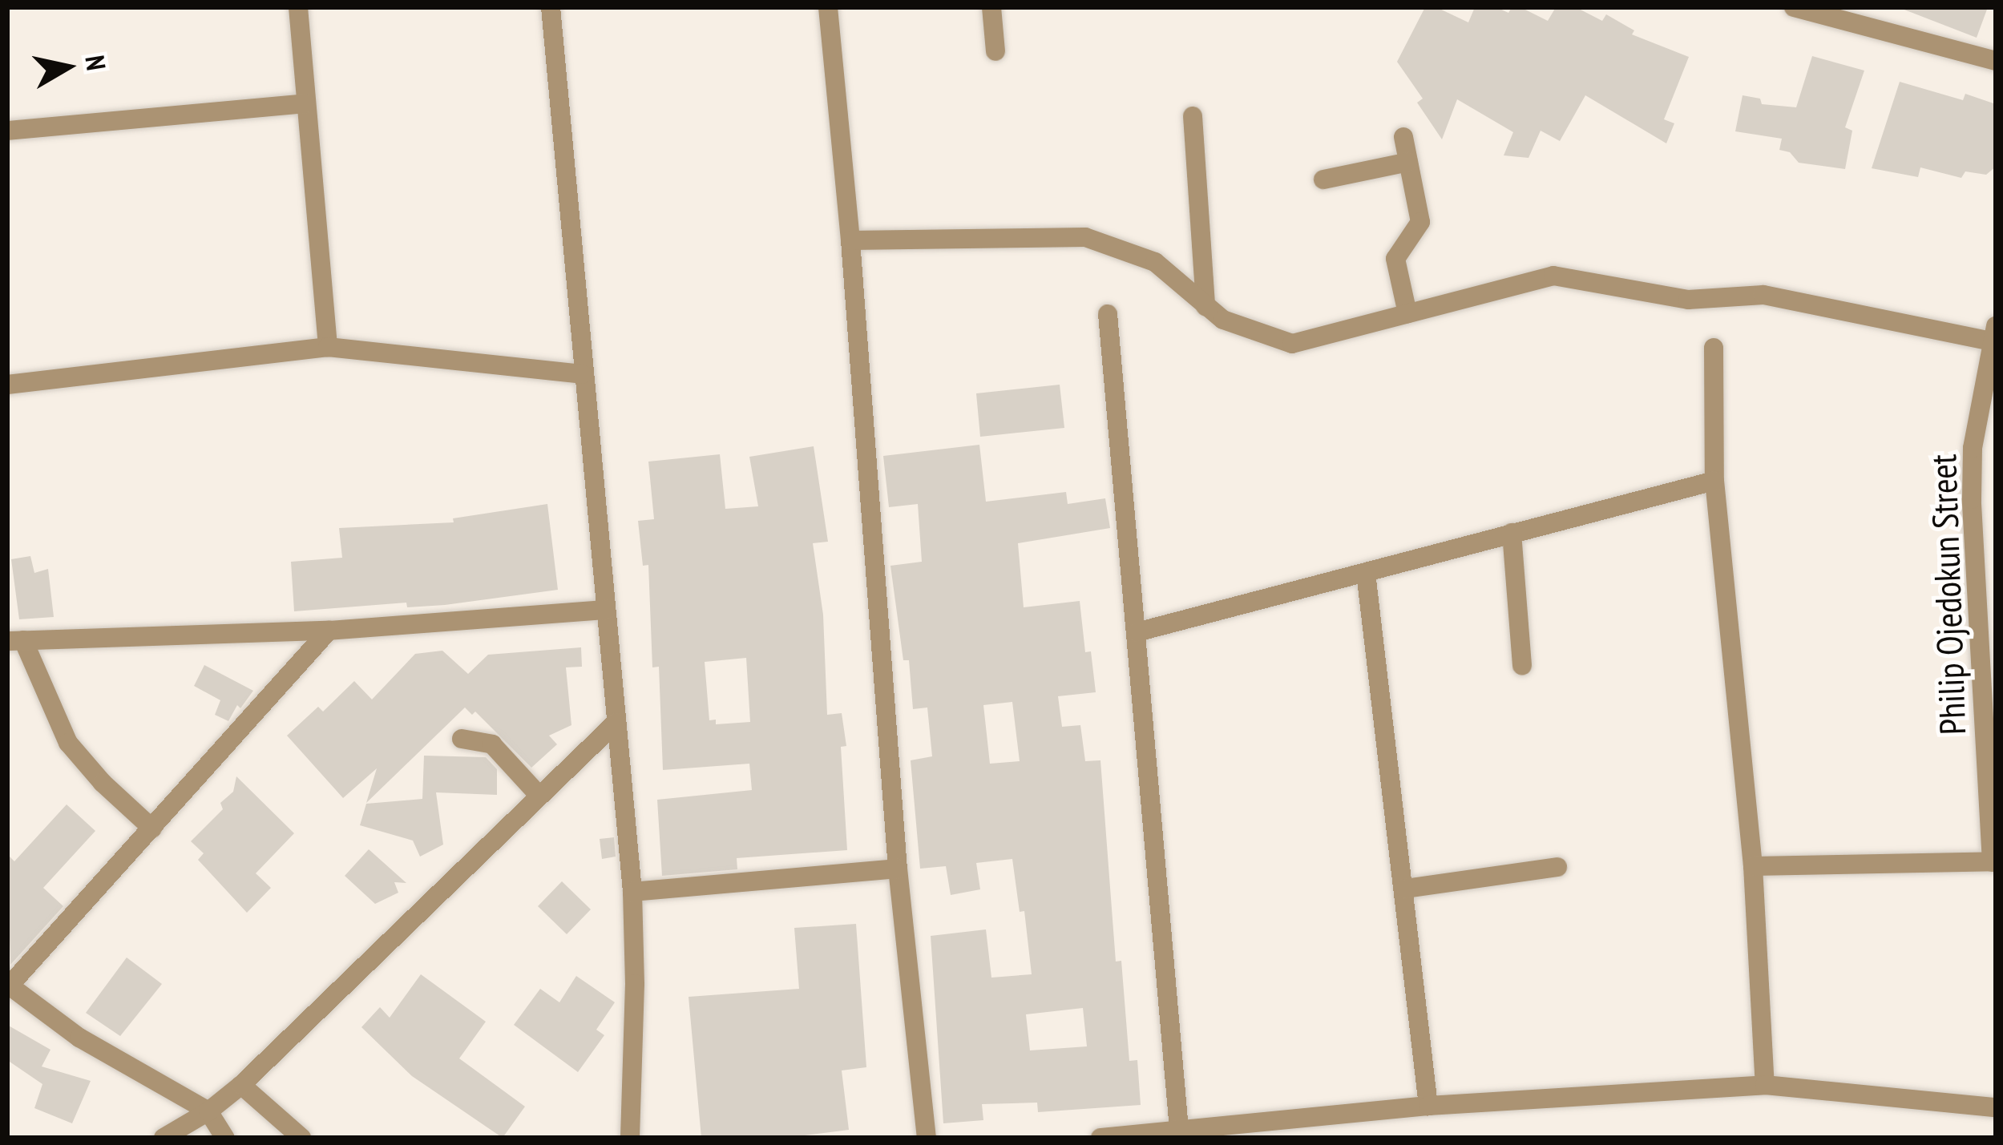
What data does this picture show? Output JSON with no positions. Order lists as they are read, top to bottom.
{
  "streets": {
    "street": ["Philip Ojedokun Street"]
  },
  "north": "right"
}
